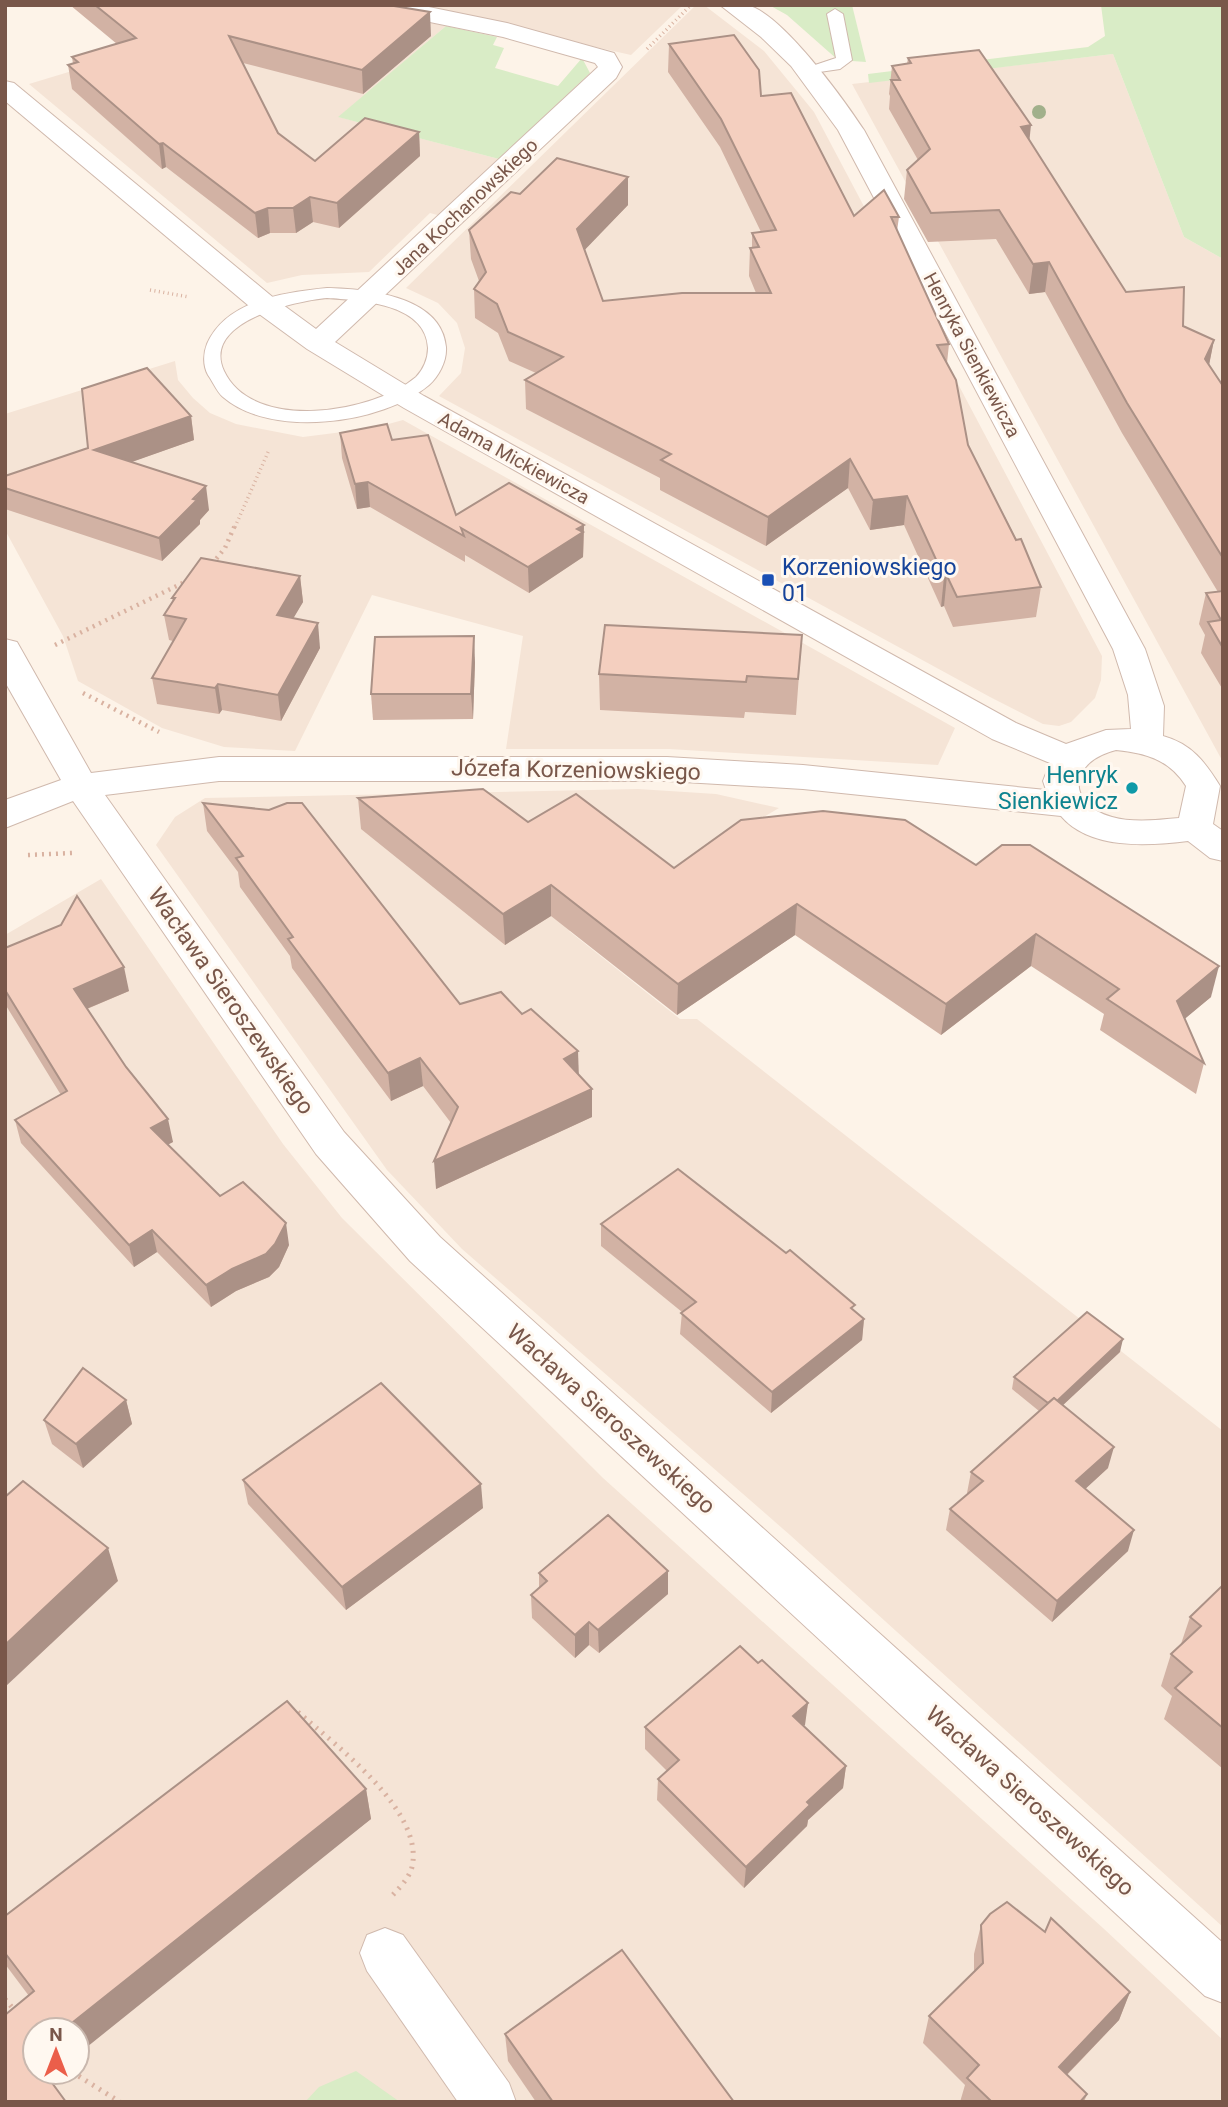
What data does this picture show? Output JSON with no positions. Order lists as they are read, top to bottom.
{
  "streets": {
    "street": [
      "Jana Kochanowskiego",
      "Henryka Sienkiewicza",
      "Adama Mickiewicza",
      "Józefa Korzeniowskiego",
      "Wacława Sieroszewskiego"
    ]
  },
  "crossings": [
    ["Jana Kochanowskiego", "Adama Mickiewicza"],
    ["Henryka Sienkiewicza", "Adama Mickiewicza"],
    ["Henryka Sienkiewicza", "Józefa Korzeniowskiego"],
    ["Adama Mickiewicza", "Józefa Korzeniowskiego"],
    ["Józefa Korzeniowskiego", "Wacława Sieroszewskiego"]
  ],
  "places": {
    "transit": ["Korzeniowskiego 01"],
    "other": ["Henryk Sienkiewicz"]
  },
  "north": "top"
}
